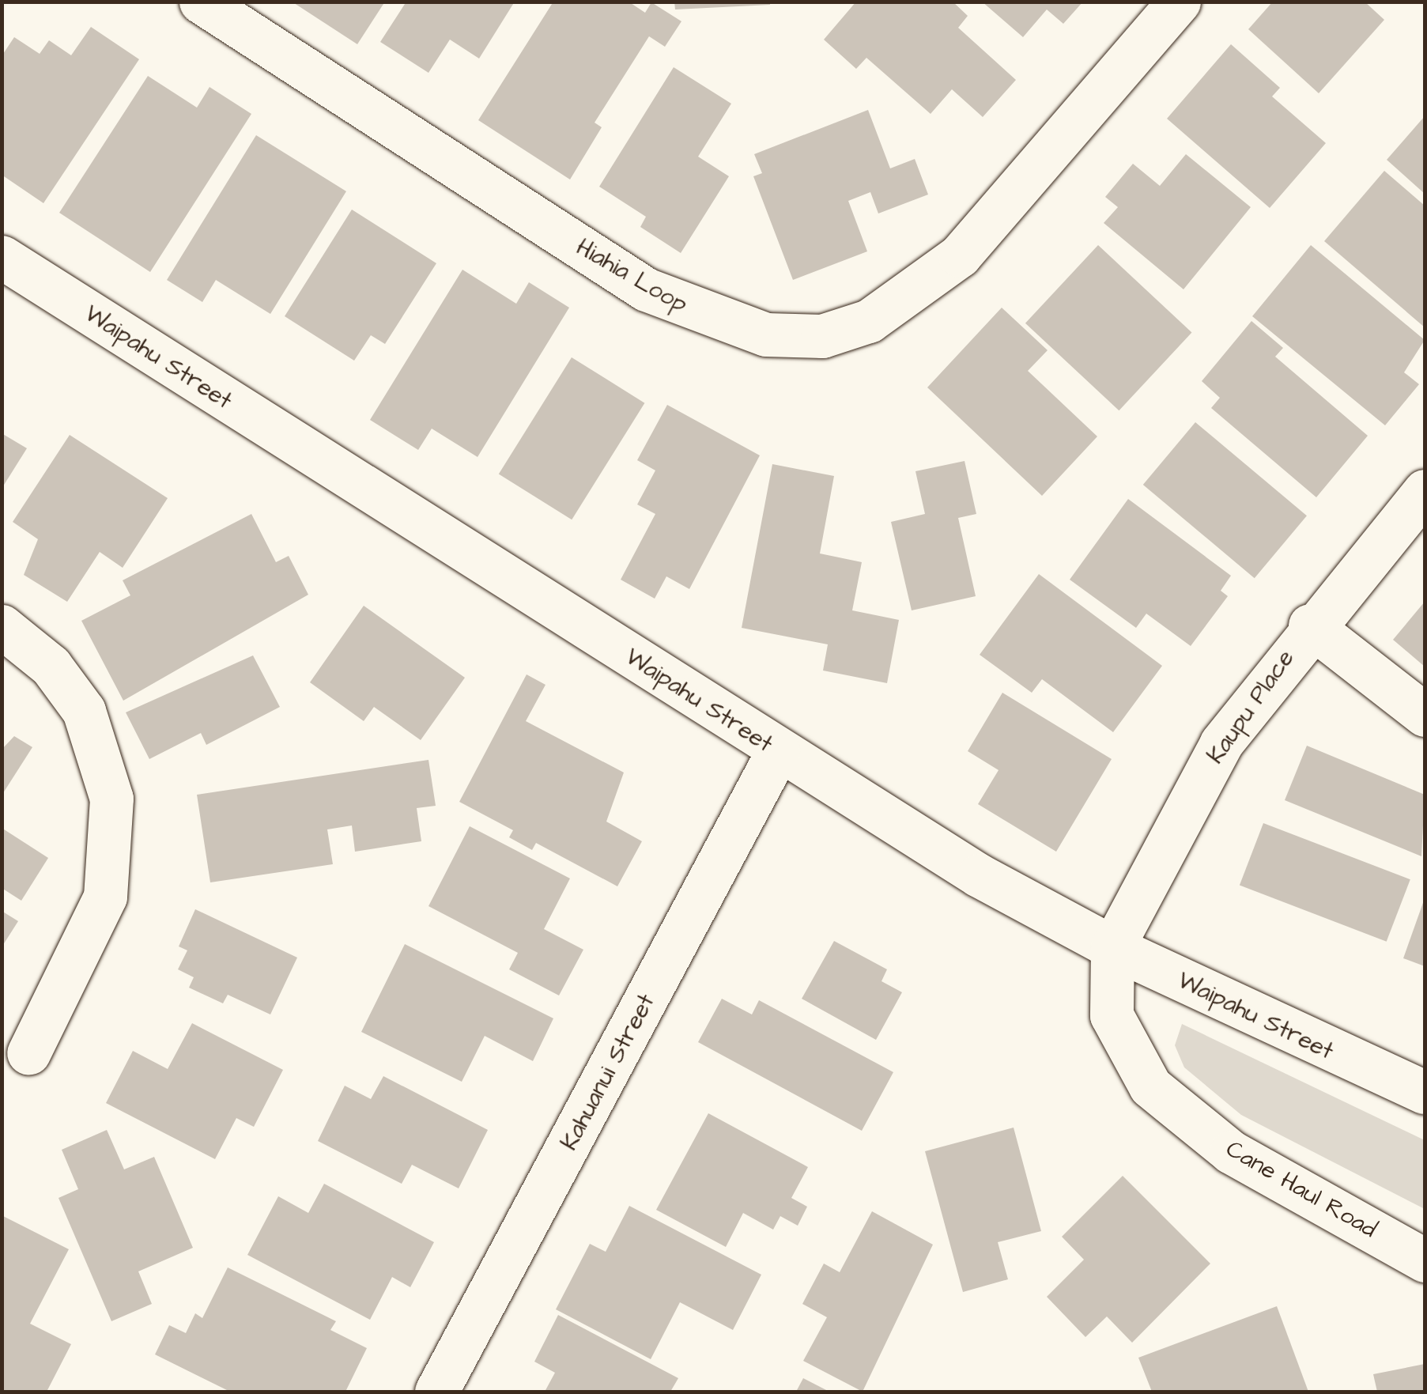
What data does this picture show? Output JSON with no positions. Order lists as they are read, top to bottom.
{
  "streets": {
    "street": [
      "Hiahia Loop",
      "Waipahu Street",
      "Kaupu Place",
      "Kahuanui Street",
      "Cane Haul Road"
    ]
  },
  "crossings": [
    ["Waipahu Street", "Kaupu Place"],
    ["Waipahu Street", "Kahuanui Street"],
    ["Waipahu Street", "Cane Haul Road"],
    ["Kaupu Place", "Cane Haul Road"]
  ]
}
